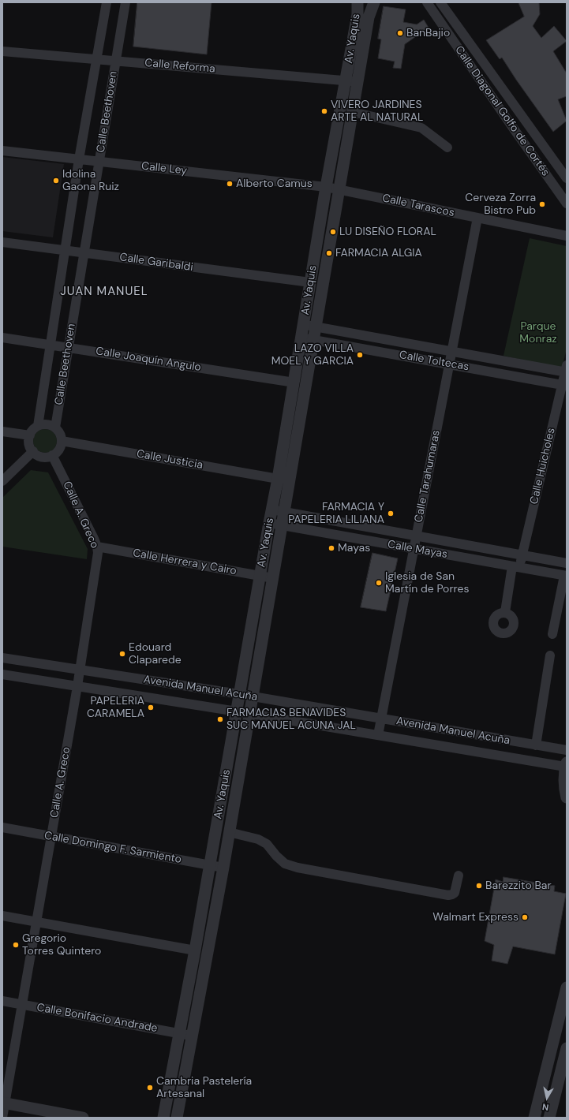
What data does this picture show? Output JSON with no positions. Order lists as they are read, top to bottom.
{
  "streets": {
    "street": [
      "Av. Yaquis",
      "Calle Reforma",
      "Calle Diagonal Golfo de Cortés",
      "Calle Beethoven",
      "Calle Ley",
      "Calle Tarascos",
      "Calle Garibaldi",
      "Calle Joaquín Angulo",
      "Calle Toltecas",
      "Calle Justicia",
      "Calle Huicholes",
      "Calle Tarahumaras",
      "Calle A. Greco",
      "Calle Mayas",
      "Calle Herrera y Cairo",
      "Avenida Manuel Acuña",
      "Calle Domingo F. Sarmiento",
      "Calle Bonifacio Andrade"
    ]
  },
  "crossings": [
    ["Av. Yaquis", "Calle Reforma"],
    ["Av. Yaquis", "Calle Ley"],
    ["Av. Yaquis", "Calle Tarascos"],
    ["Av. Yaquis", "Calle Garibaldi"],
    ["Av. Yaquis", "Calle Joaquín Angulo"],
    ["Av. Yaquis", "Calle Toltecas"],
    ["Av. Yaquis", "Calle Justicia"],
    ["Av. Yaquis", "Calle Mayas"],
    ["Av. Yaquis", "Calle Herrera y Cairo"],
    ["Av. Yaquis", "Avenida Manuel Acuña"],
    ["Av. Yaquis", "Calle Domingo F. Sarmiento"],
    ["Av. Yaquis", "Calle Bonifacio Andrade"],
    ["Calle Reforma", "Calle Beethoven"],
    ["Calle Beethoven", "Calle Ley"],
    ["Calle Beethoven", "Calle Garibaldi"],
    ["Calle Beethoven", "Calle Joaquín Angulo"],
    ["Calle Beethoven", "Calle Justicia"],
    ["Calle Beethoven", "Calle A. Greco"],
    ["Calle Ley", "Calle Tarascos"],
    ["Calle Tarascos", "Calle Tarahumaras"],
    ["Calle Toltecas", "Calle Huicholes"],
    ["Calle Toltecas", "Calle Tarahumaras"],
    ["Calle Justicia", "Calle A. Greco"],
    ["Calle Huicholes", "Calle Mayas"],
    ["Calle Tarahumaras", "Calle Mayas"],
    ["Calle Tarahumaras", "Avenida Manuel Acuña"],
    ["Calle A. Greco", "Calle Herrera y Cairo"],
    ["Calle A. Greco", "Avenida Manuel Acuña"],
    ["Calle A. Greco", "Calle Domingo F. Sarmiento"],
    ["Calle A. Greco", "Calle Bonifacio Andrade"]
  ],
  "districts": ["JUAN MANUEL"],
  "parks": ["Parque Monraz"],
  "places": [
    "BanBajio",
    "VIVERO JARDINES ARTE AL NATURAL",
    "Idolina Gaona Ruiz",
    "Alberto Camus",
    "Cerveza Zorra Bistro Pub",
    "LU DISEÑO FLORAL",
    "FARMACIA ALGIA",
    "LAZO VILLA MOEL Y GARCIA",
    "FARMACIA Y PAPELERIA LILIANA",
    "Mayas",
    "Iglesia de San Martín de Porres",
    "Edouard Claparede",
    "PAPELERIA CARAMELA",
    "FARMACIAS BENAVIDES SUC MANUEL ACUNA JAL",
    "Barezzito Bar",
    "Walmart Express",
    "Gregorio Torres Quintero",
    "Cambria Pastelería Artesanal"
  ],
  "north": "bottom"
}
